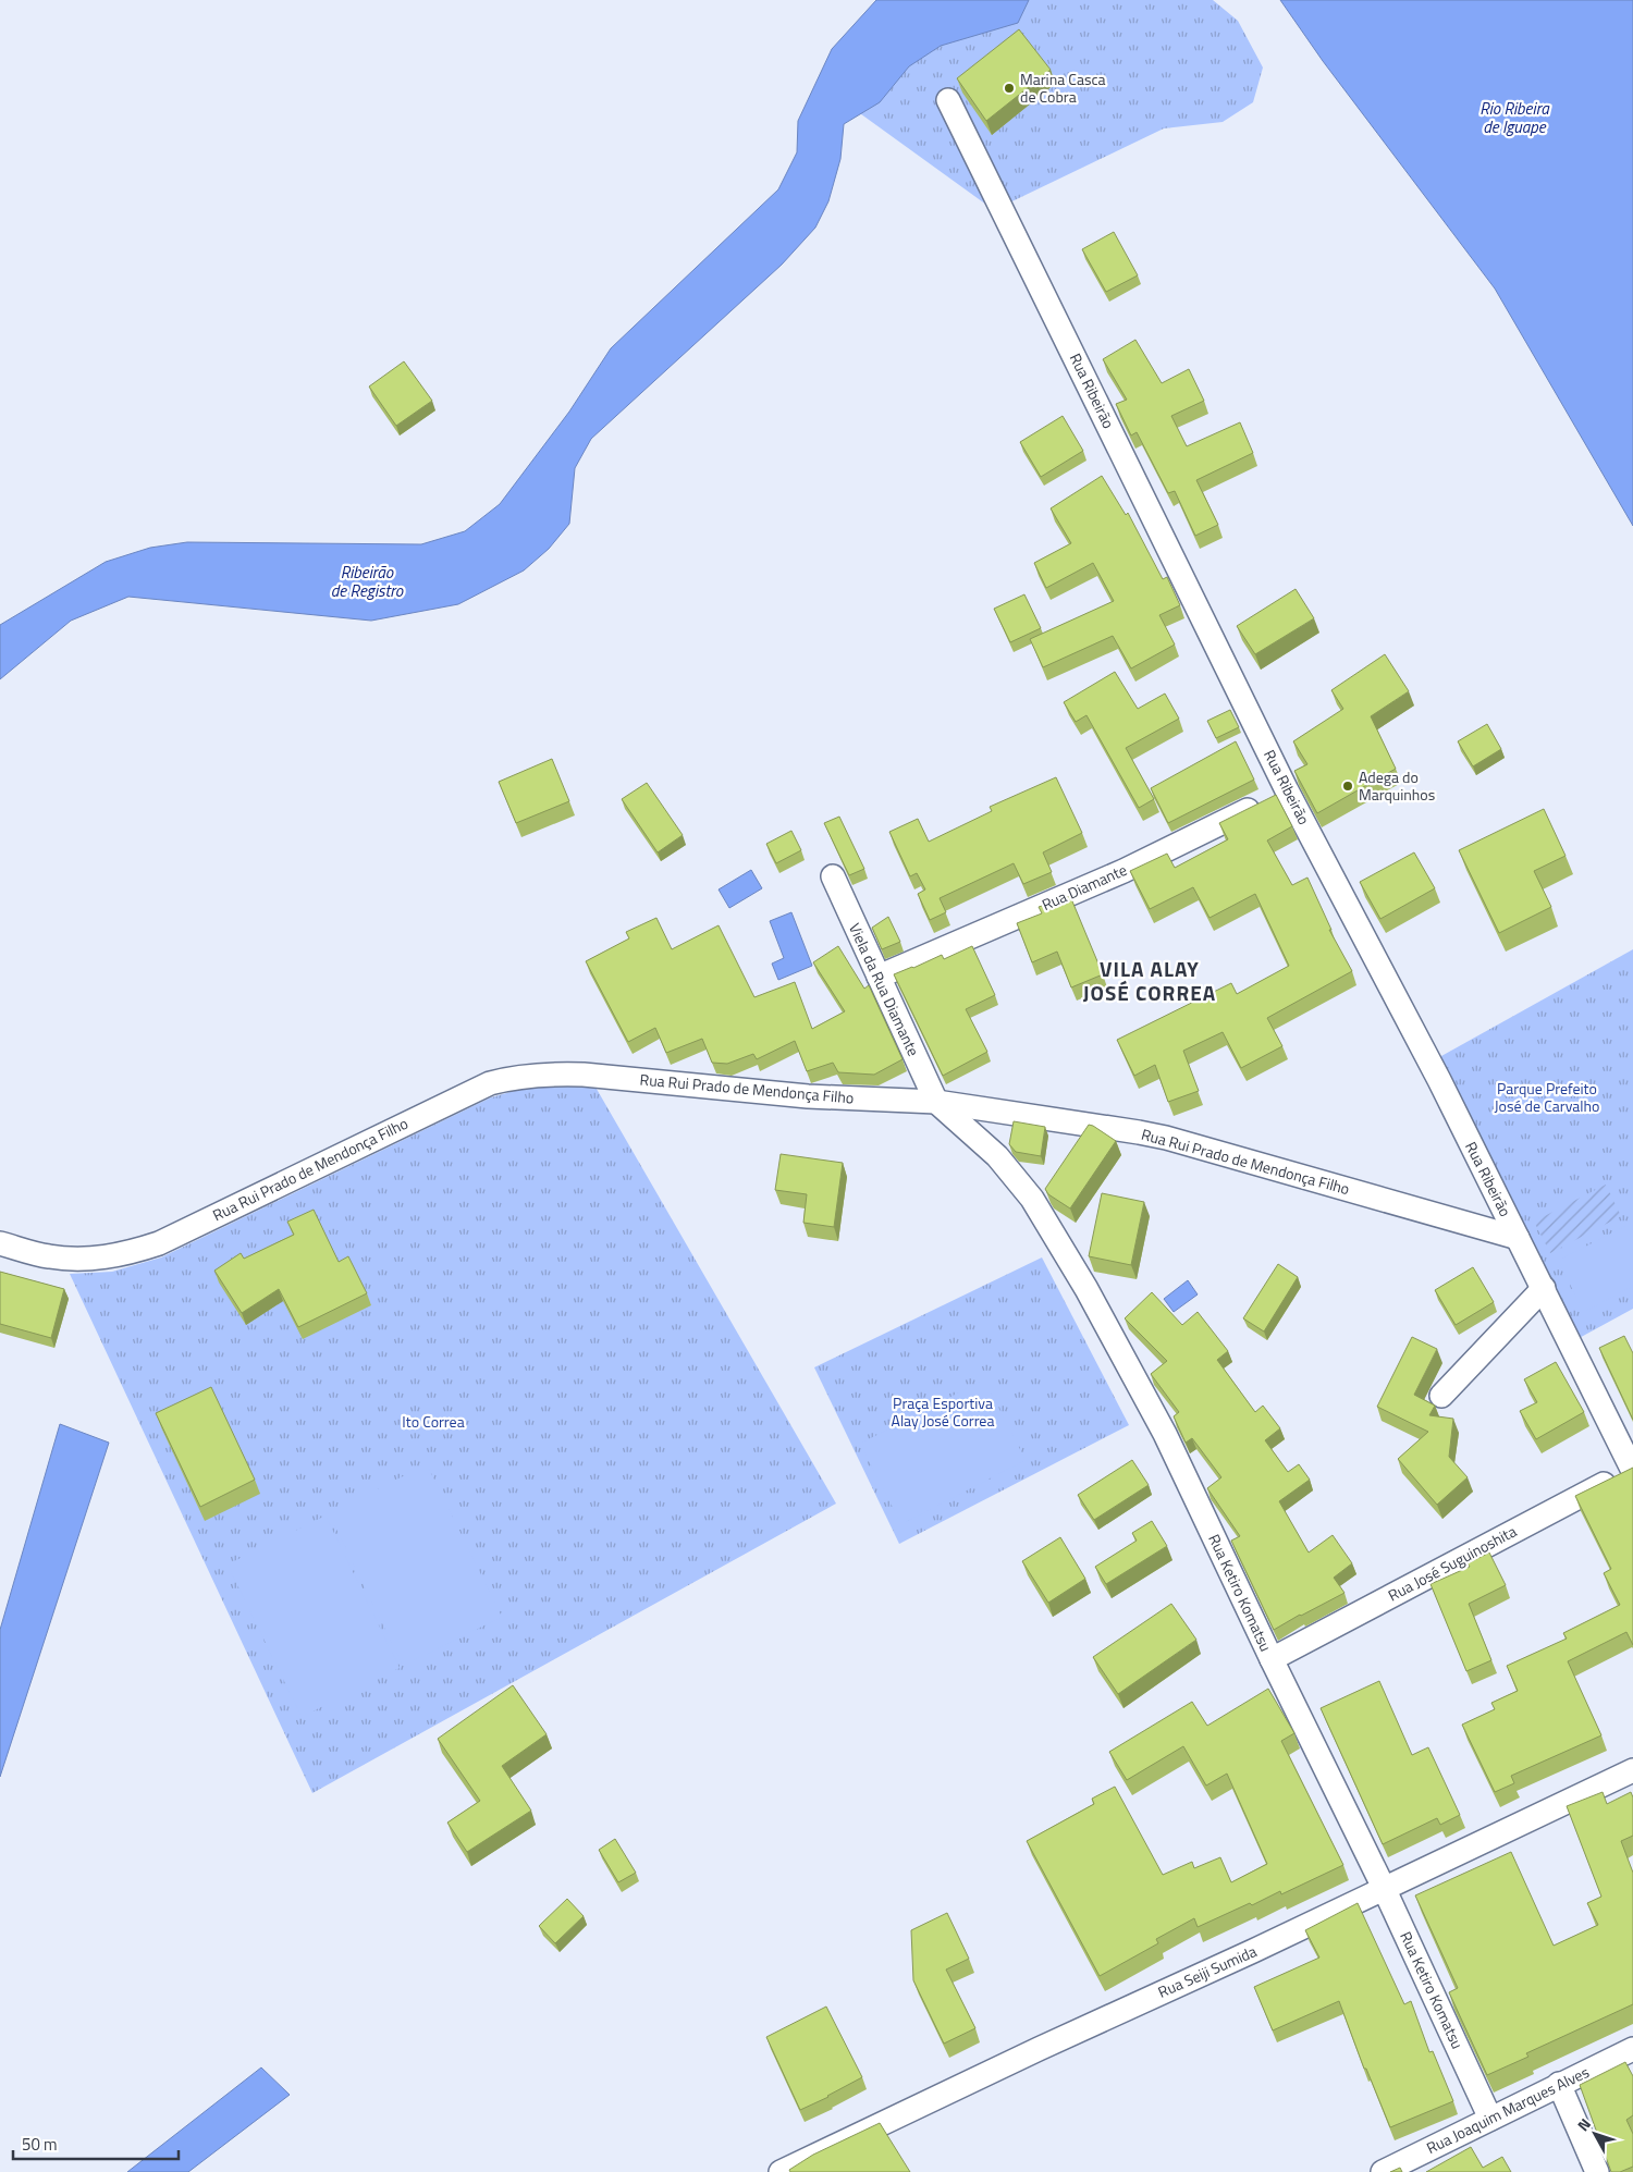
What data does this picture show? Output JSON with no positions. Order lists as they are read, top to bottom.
{
  "streets": {
    "street": [
      "Rua Ribeirão",
      "Rua Diamante",
      "Viela da Rua Diamante",
      "Rua Rui Prado de Mendonça Filho",
      "Rua José Suguinoshita",
      "Rua Ketiro Komatsu",
      "Rua Seiji Sumida",
      "Rua Joaquim Marques Alves"
    ]
  },
  "crossings": [
    ["Rua Ribeirão", "Rua Diamante"],
    ["Rua Ribeirão", "Rua Rui Prado de Mendonça Filho"],
    ["Rua Ribeirão", "Rua José Suguinoshita"],
    ["Rua Diamante", "Viela da Rua Diamante"],
    ["Viela da Rua Diamante", "Rua Rui Prado de Mendonça Filho"],
    ["Viela da Rua Diamante", "Rua Ketiro Komatsu"],
    ["Rua Rui Prado de Mendonça Filho", "Rua Ketiro Komatsu"],
    ["Rua José Suguinoshita", "Rua Ketiro Komatsu"],
    ["Rua Ketiro Komatsu", "Rua Seiji Sumida"],
    ["Rua Ketiro Komatsu", "Rua Joaquim Marques Alves"]
  ],
  "districts": ["VILA ALAY JOSÉ CORREA"],
  "water": ["Rio Ribeira de Iguape", "Ribeirão de Registro"],
  "parks": ["Parque Prefeito José de Carvalho", "Praça Esportiva Alay José Correa", "Ito Correa"],
  "places": ["Marina Casca de Cobra", "Adega do Marquinhos"],
  "scale_bar": "50 m",
  "north": "top left"
}
